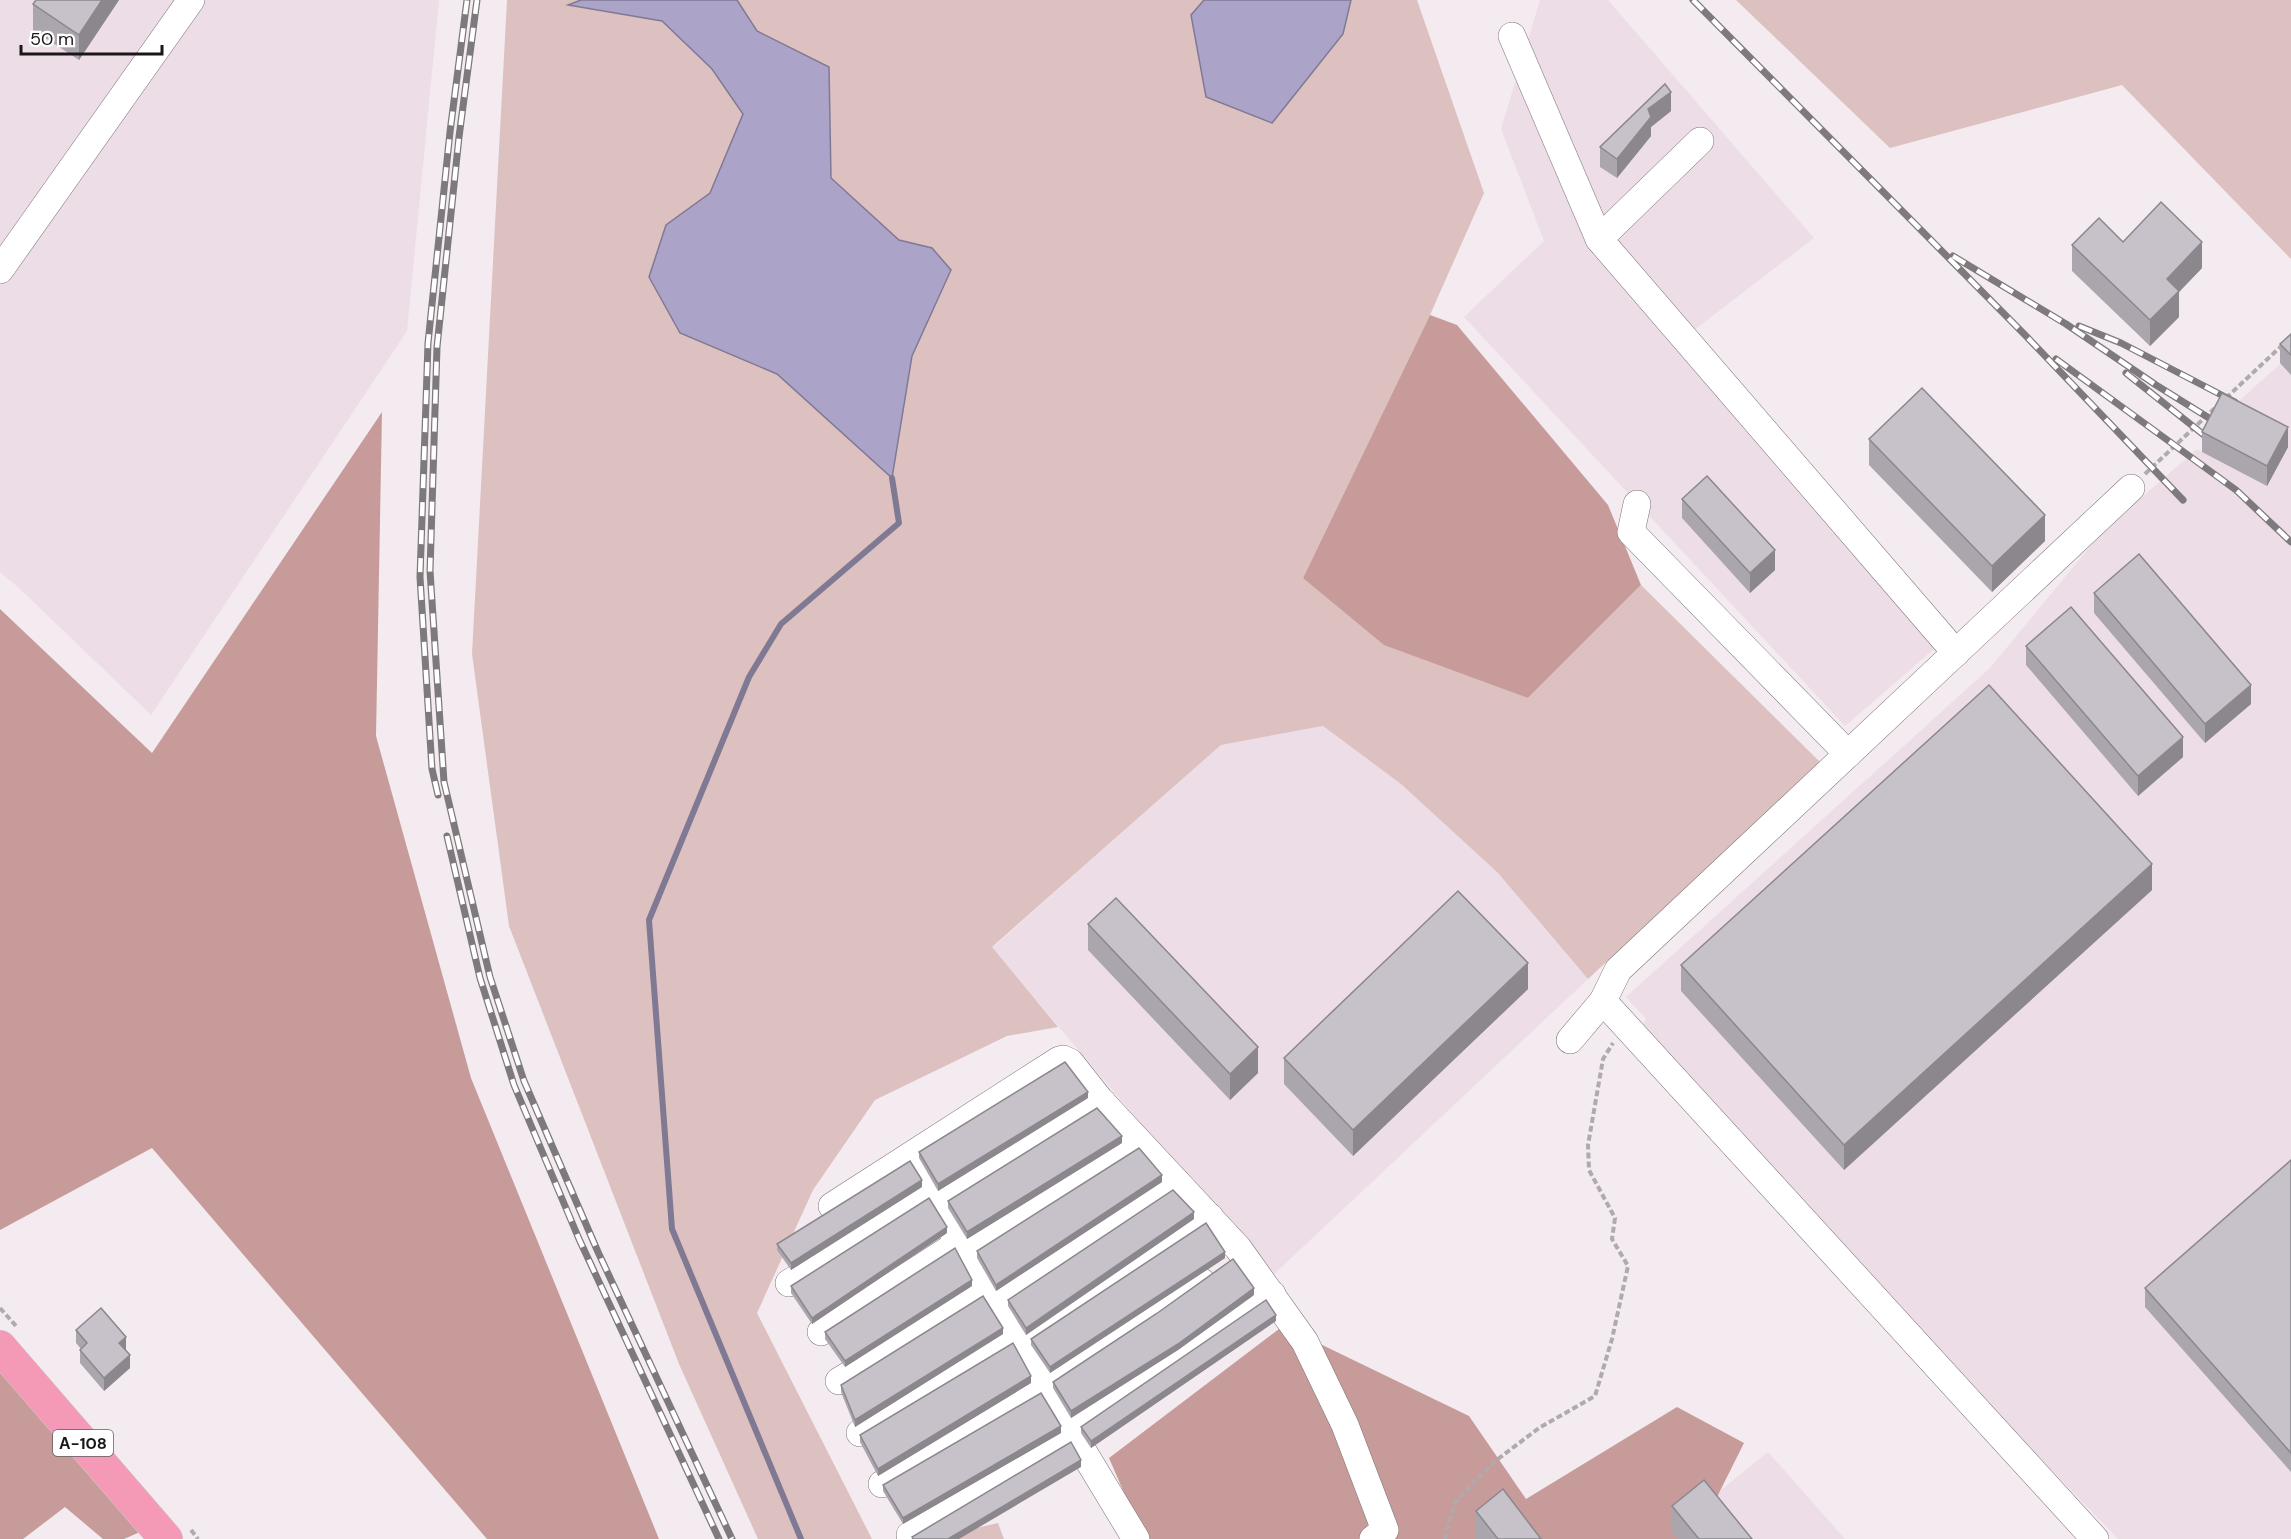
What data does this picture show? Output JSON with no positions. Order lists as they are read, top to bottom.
{
  "streets": {
    "highway": ["А-108"]
  },
  "scale_bar": "50 m"
}
